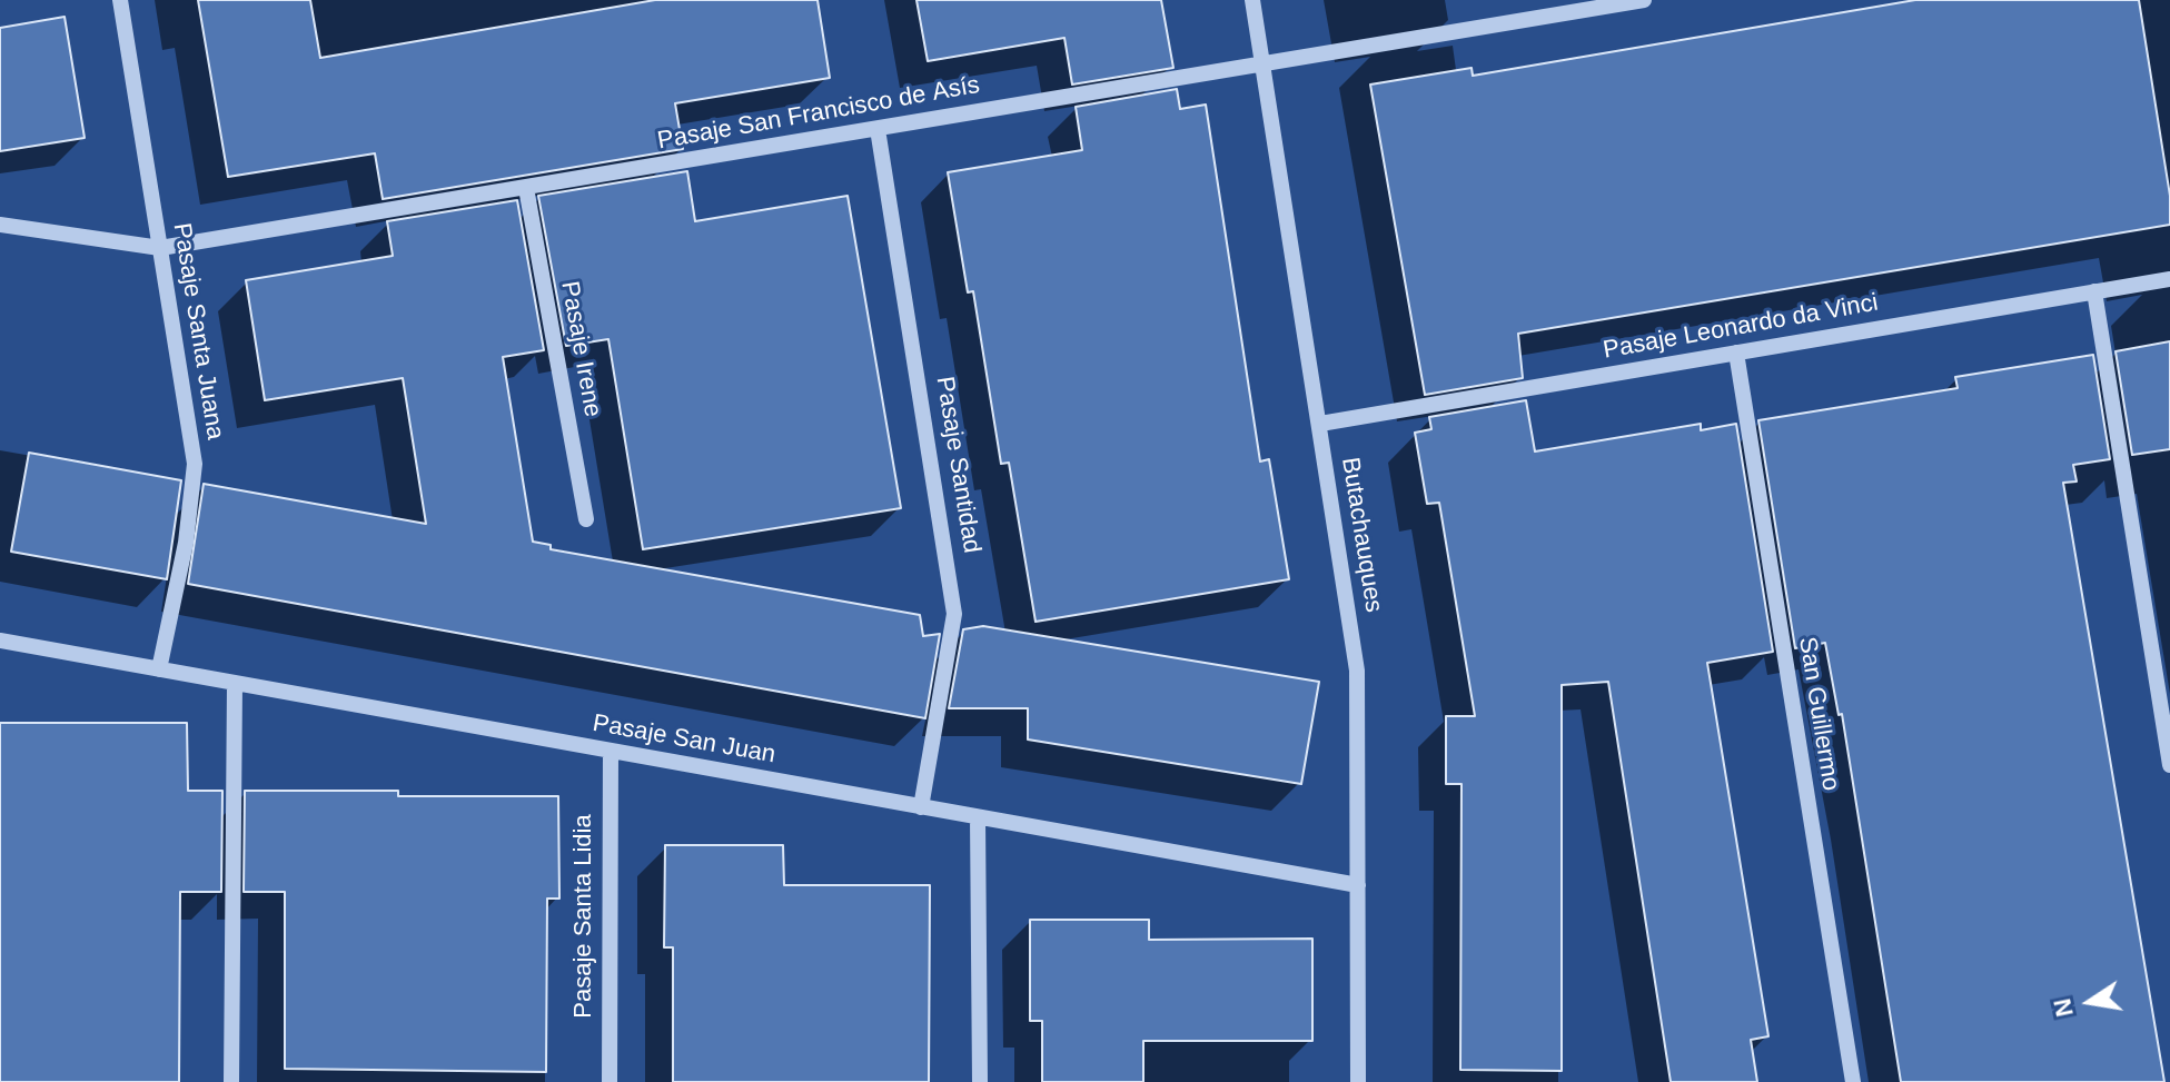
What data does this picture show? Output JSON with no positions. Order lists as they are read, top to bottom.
{
  "streets": {
    "street": [
      "Pasaje San Francisco de Asís",
      "Pasaje Leonardo da Vinci",
      "Pasaje Santa Juana",
      "Pasaje Irene",
      "Pasaje Santidad",
      "Butachauques",
      "San Guillermo",
      "Pasaje San Juan",
      "Pasaje Santa Lidia"
    ]
  },
  "crossings": [
    ["Pasaje San Francisco de Asís", "Pasaje Santa Juana"],
    ["Pasaje San Francisco de Asís", "Pasaje Irene"],
    ["Pasaje San Francisco de Asís", "Pasaje Santidad"],
    ["Pasaje San Francisco de Asís", "Butachauques"],
    ["Pasaje Leonardo da Vinci", "Butachauques"],
    ["Pasaje Leonardo da Vinci", "San Guillermo"],
    ["Pasaje Santa Juana", "Pasaje San Juan"],
    ["Pasaje Santidad", "Pasaje San Juan"],
    ["Butachauques", "Pasaje San Juan"],
    ["Pasaje San Juan", "Pasaje Santa Lidia"]
  ],
  "north": "left"
}
